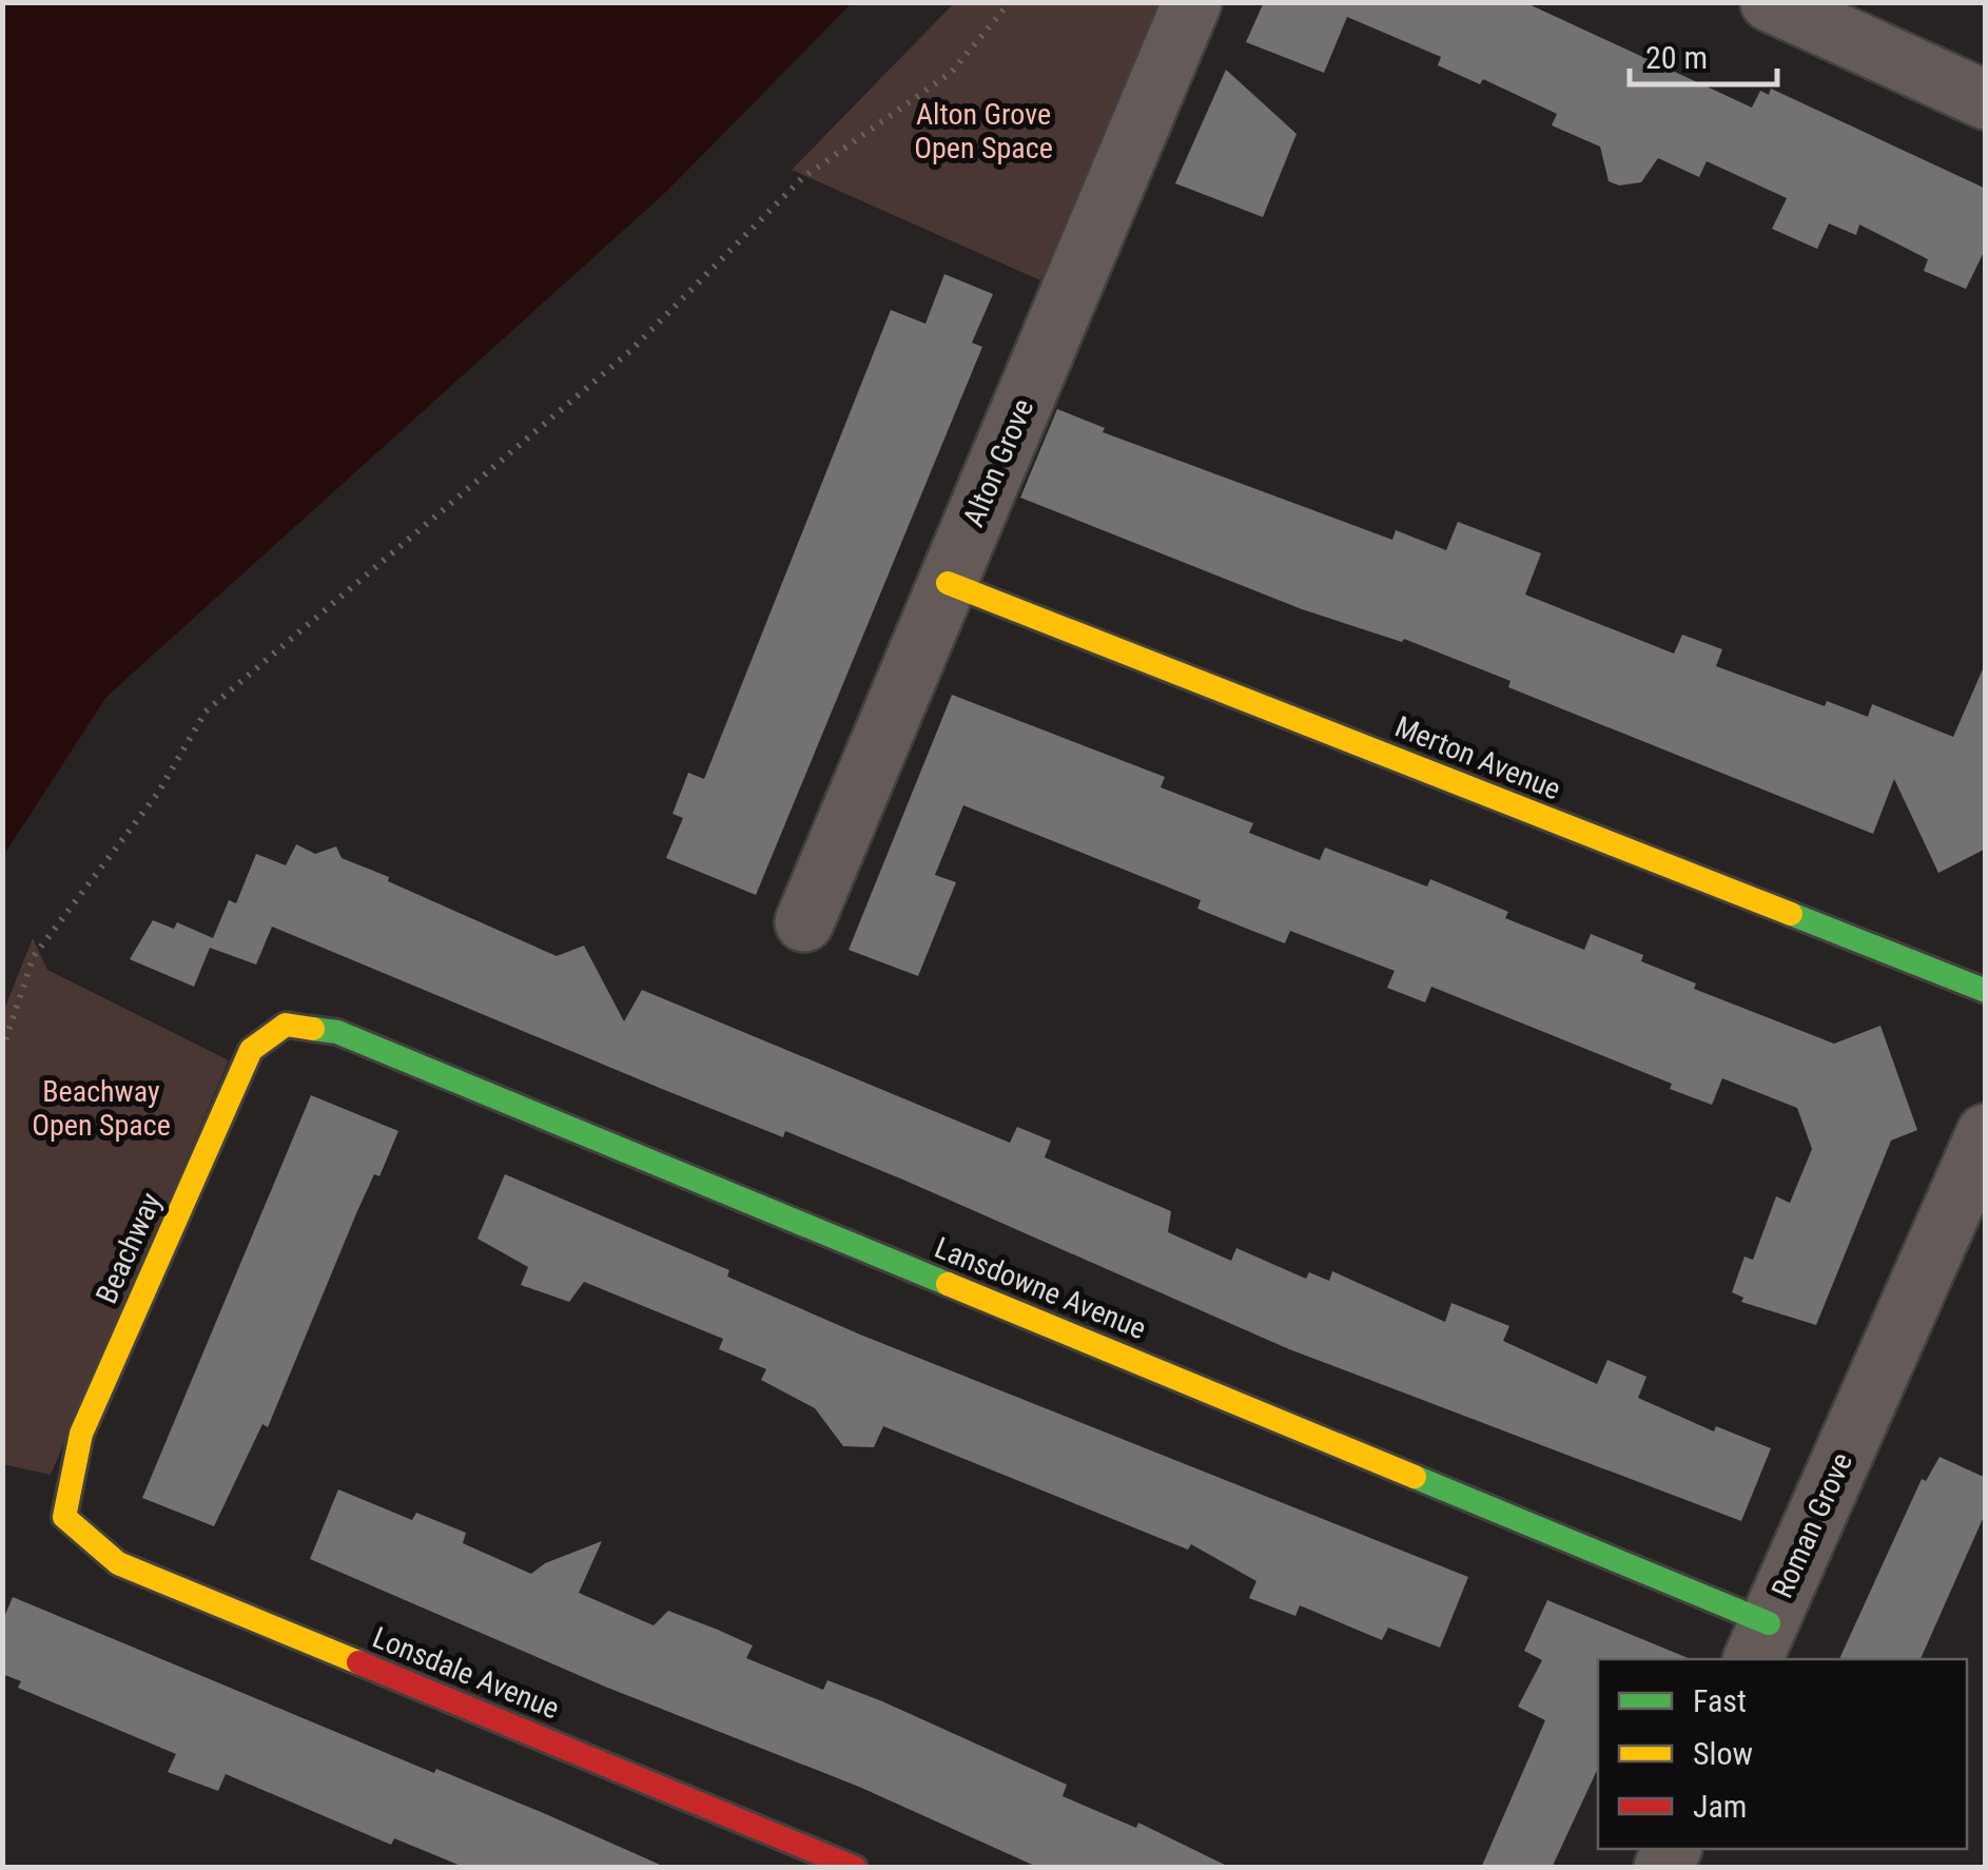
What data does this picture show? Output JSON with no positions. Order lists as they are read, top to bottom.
{
  "streets": {
    "street": [
      "Alton Grove",
      "Merton Avenue",
      "Beachway",
      "Lansdowne Avenue",
      "Roman Grove",
      "Lonsdale Avenue"
    ]
  },
  "crossings": [
    ["Alton Grove", "Merton Avenue"],
    ["Beachway", "Lansdowne Avenue"],
    ["Beachway", "Lonsdale Avenue"],
    ["Lansdowne Avenue", "Roman Grove"]
  ],
  "parks": ["Alton Grove Open Space", "Beachway Open Space"],
  "legend": ["Fast", "Slow", "Jam"],
  "scale_bar": "20 m"
}
